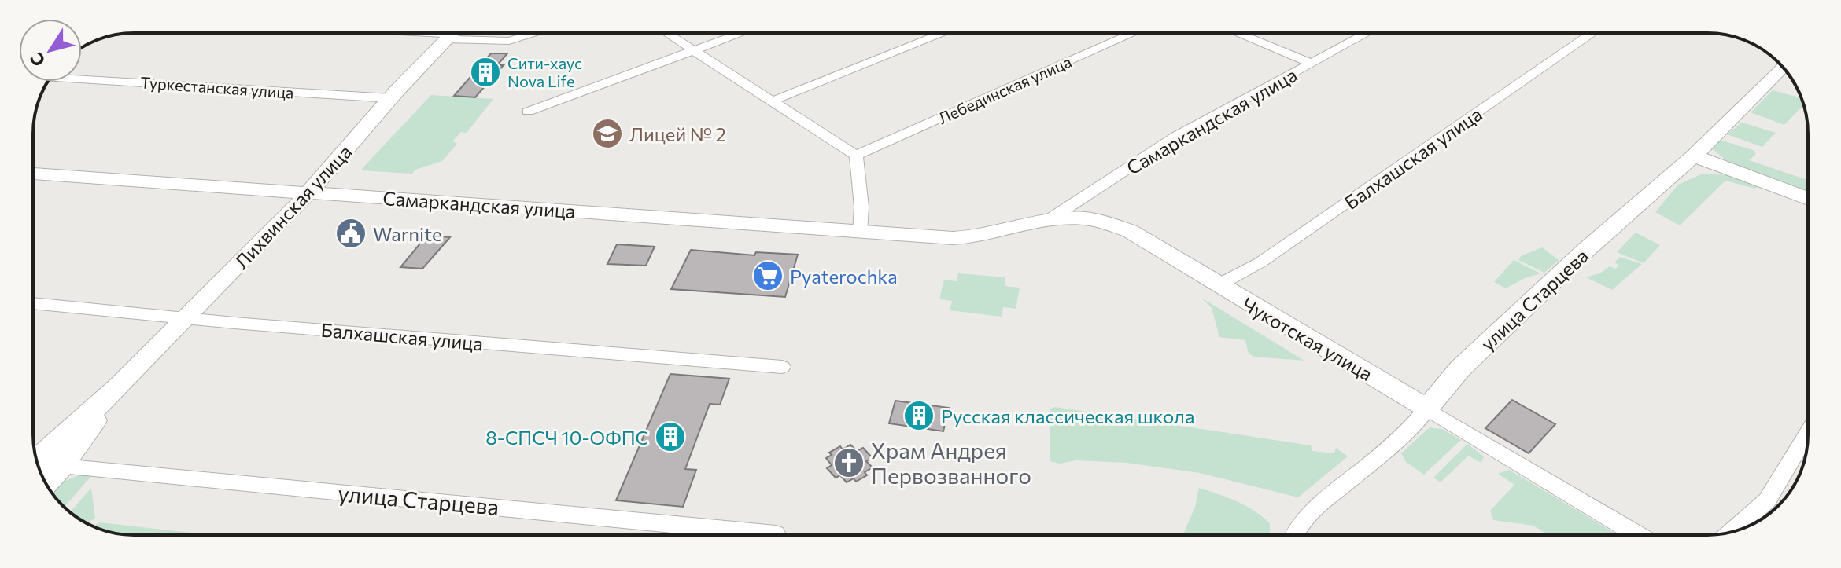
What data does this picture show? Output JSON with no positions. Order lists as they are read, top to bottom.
{
  "streets": {
    "main road": [
      "Самаркандская улица",
      "Лихвинская улица",
      "улица Старцева",
      "Чукотская улица"
    ],
    "street": ["Туркестанская улица", "Лебединская улица", "Балхашская улица"]
  },
  "crossings": [
    ["Туркестанская улица", "Лихвинская улица"],
    ["Самаркандская улица", "Лихвинская улица"],
    ["Самаркандская улица", "Чукотская улица"],
    ["Балхашская улица", "Лихвинская улица"],
    ["Балхашская улица", "Чукотская улица"],
    ["улица Старцева", "Чукотская улица"]
  ],
  "places": {
    "building": ["Сити-хаус Nova Life", "Русская классическая школа", "8-СПСЧ 10-ОФПС"],
    "school or university": ["Лицей № 2"],
    "public building": ["Warnite"],
    "supermarket": ["Pyaterochka"],
    "church": ["Храм Андрея Первозванного"]
  },
  "north": "bottom left"
}
